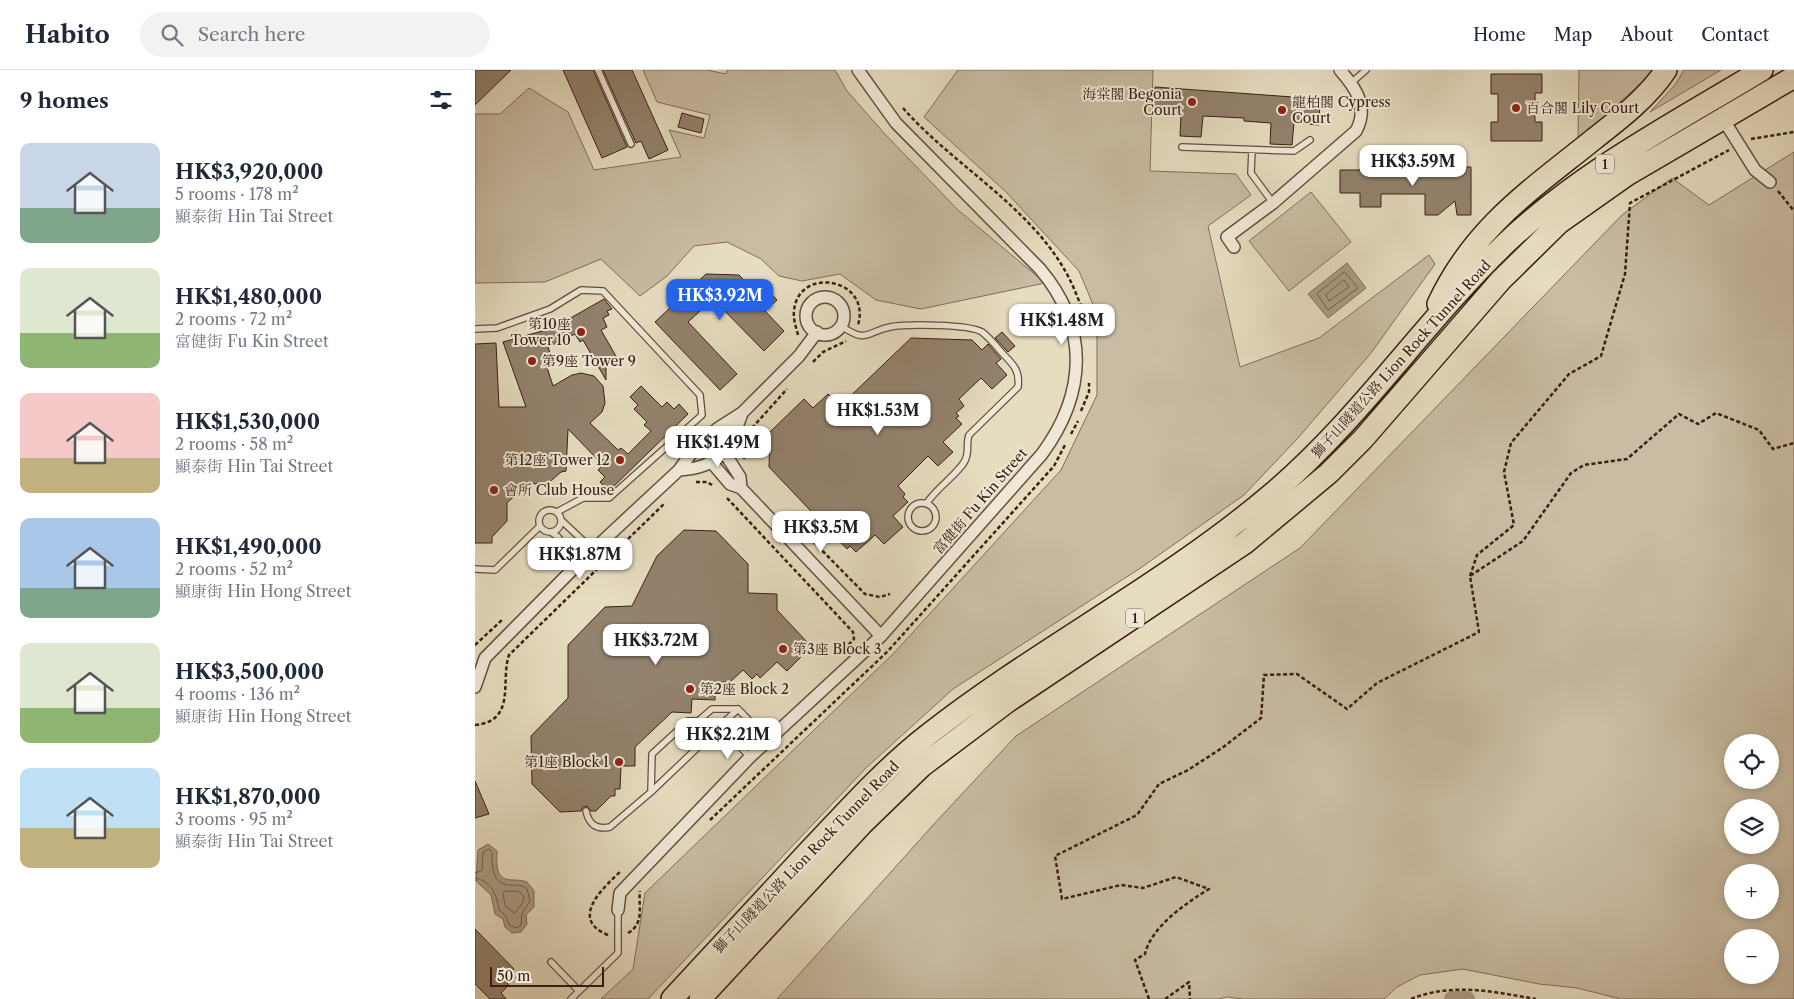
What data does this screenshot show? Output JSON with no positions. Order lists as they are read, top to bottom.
{
  "streets": {
    "highway": ["1", "獅子山隧道公路 Lion Rock Tunnel Road"],
    "street": ["富健街 Fu Kin Street"]
  },
  "places": [
    "海棠閣 Begonia Court",
    "百合閣 Lily Court",
    "龍柏閣 Cypress Court",
    "第10座 Tower 10",
    "第9座 Tower 9",
    "第12座 Tower 12",
    "會所 Club House",
    "第3座 Block 3",
    "第2座 Block 2",
    "第1座 Block 1"
  ],
  "scale_bar": "50 m",
  "page": {
    "header": "Habito",
    "search": "Search here",
    "nav": [
      "Home",
      "Map",
      "About",
      "Contact"
    ],
    "heading": "9 homes",
    "list": [
      {
        "name": "HK$3,920,000",
        "note": "5 rooms · 178 m² · 顯泰街 Hin Tai Street"
      },
      {
        "name": "HK$1,480,000",
        "note": "2 rooms · 72 m² · 富健街 Fu Kin Street"
      },
      {
        "name": "HK$1,530,000",
        "note": "2 rooms · 58 m² · 顯泰街 Hin Tai Street"
      },
      {
        "name": "HK$1,490,000",
        "note": "2 rooms · 52 m² · 顯康街 Hin Hong Street"
      },
      {
        "name": "HK$3,500,000",
        "note": "4 rooms · 136 m² · 顯康街 Hin Hong Street"
      },
      {
        "name": "HK$1,870,000",
        "note": "3 rooms · 95 m² · 顯泰街 Hin Tai Street"
      }
    ],
    "price": [
      "HK$3.59M",
      "HK$3.92M",
      "HK$1.48M",
      "HK$1.53M",
      "HK$1.49M",
      "HK$3.5M",
      "HK$1.87M",
      "HK$3.72M",
      "HK$2.21M"
    ],
    "map_buttons": ["+", "−"],
    "scale": "50 m"
  }
}
